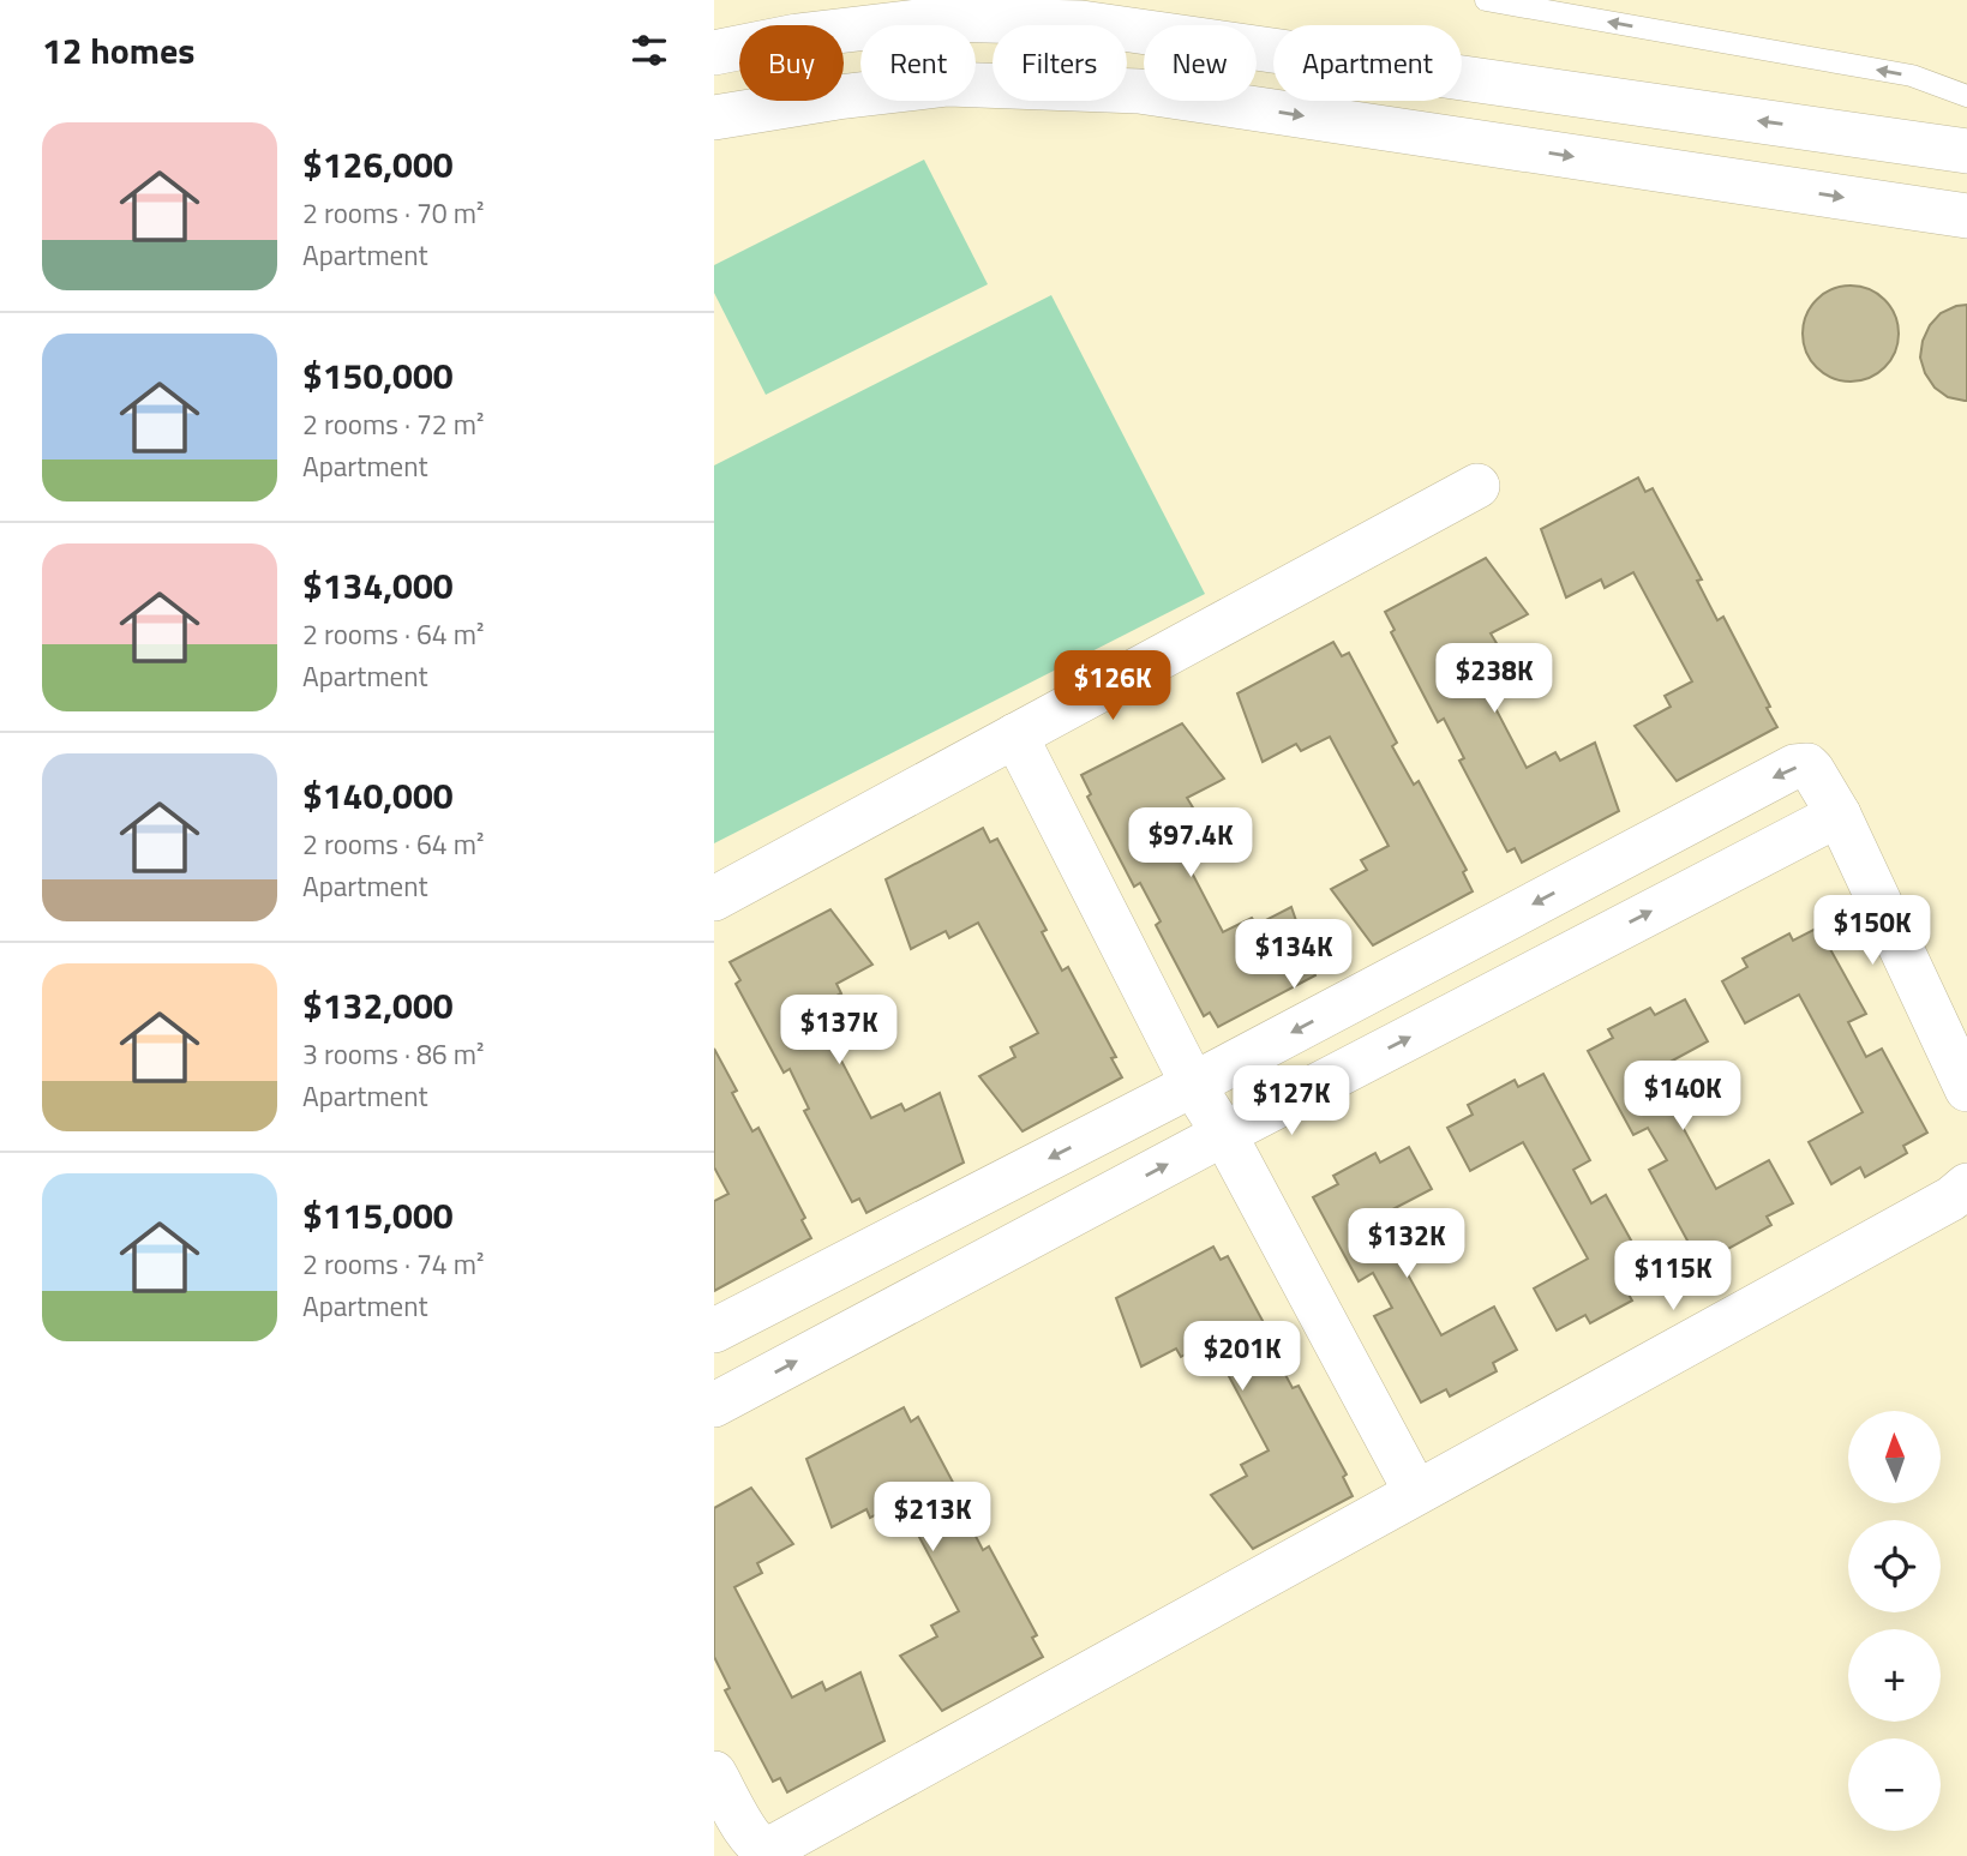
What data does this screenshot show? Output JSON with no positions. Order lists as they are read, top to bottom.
{
  "north": "top",
  "page": {
    "heading": "12 homes",
    "chip": [
      "Buy",
      "Rent",
      "Filters",
      "New",
      "Apartment"
    ],
    "list": [
      {
        "name": "$126,000",
        "note": "2 rooms · 70 m² · Apartment"
      },
      {
        "name": "$150,000",
        "note": "2 rooms · 72 m² · Apartment"
      },
      {
        "name": "$134,000",
        "note": "2 rooms · 64 m² · Apartment"
      },
      {
        "name": "$140,000",
        "note": "2 rooms · 64 m² · Apartment"
      },
      {
        "name": "$132,000",
        "note": "3 rooms · 86 m² · Apartment"
      },
      {
        "name": "$115,000",
        "note": "2 rooms · 74 m² · Apartment"
      }
    ],
    "price": [
      "$238K",
      "$126K",
      "$97.4K",
      "$150K",
      "$134K",
      "$137K",
      "$140K",
      "$127K",
      "$132K",
      "$115K",
      "$201K",
      "$213K"
    ],
    "map_buttons": ["+", "−"]
  }
}
